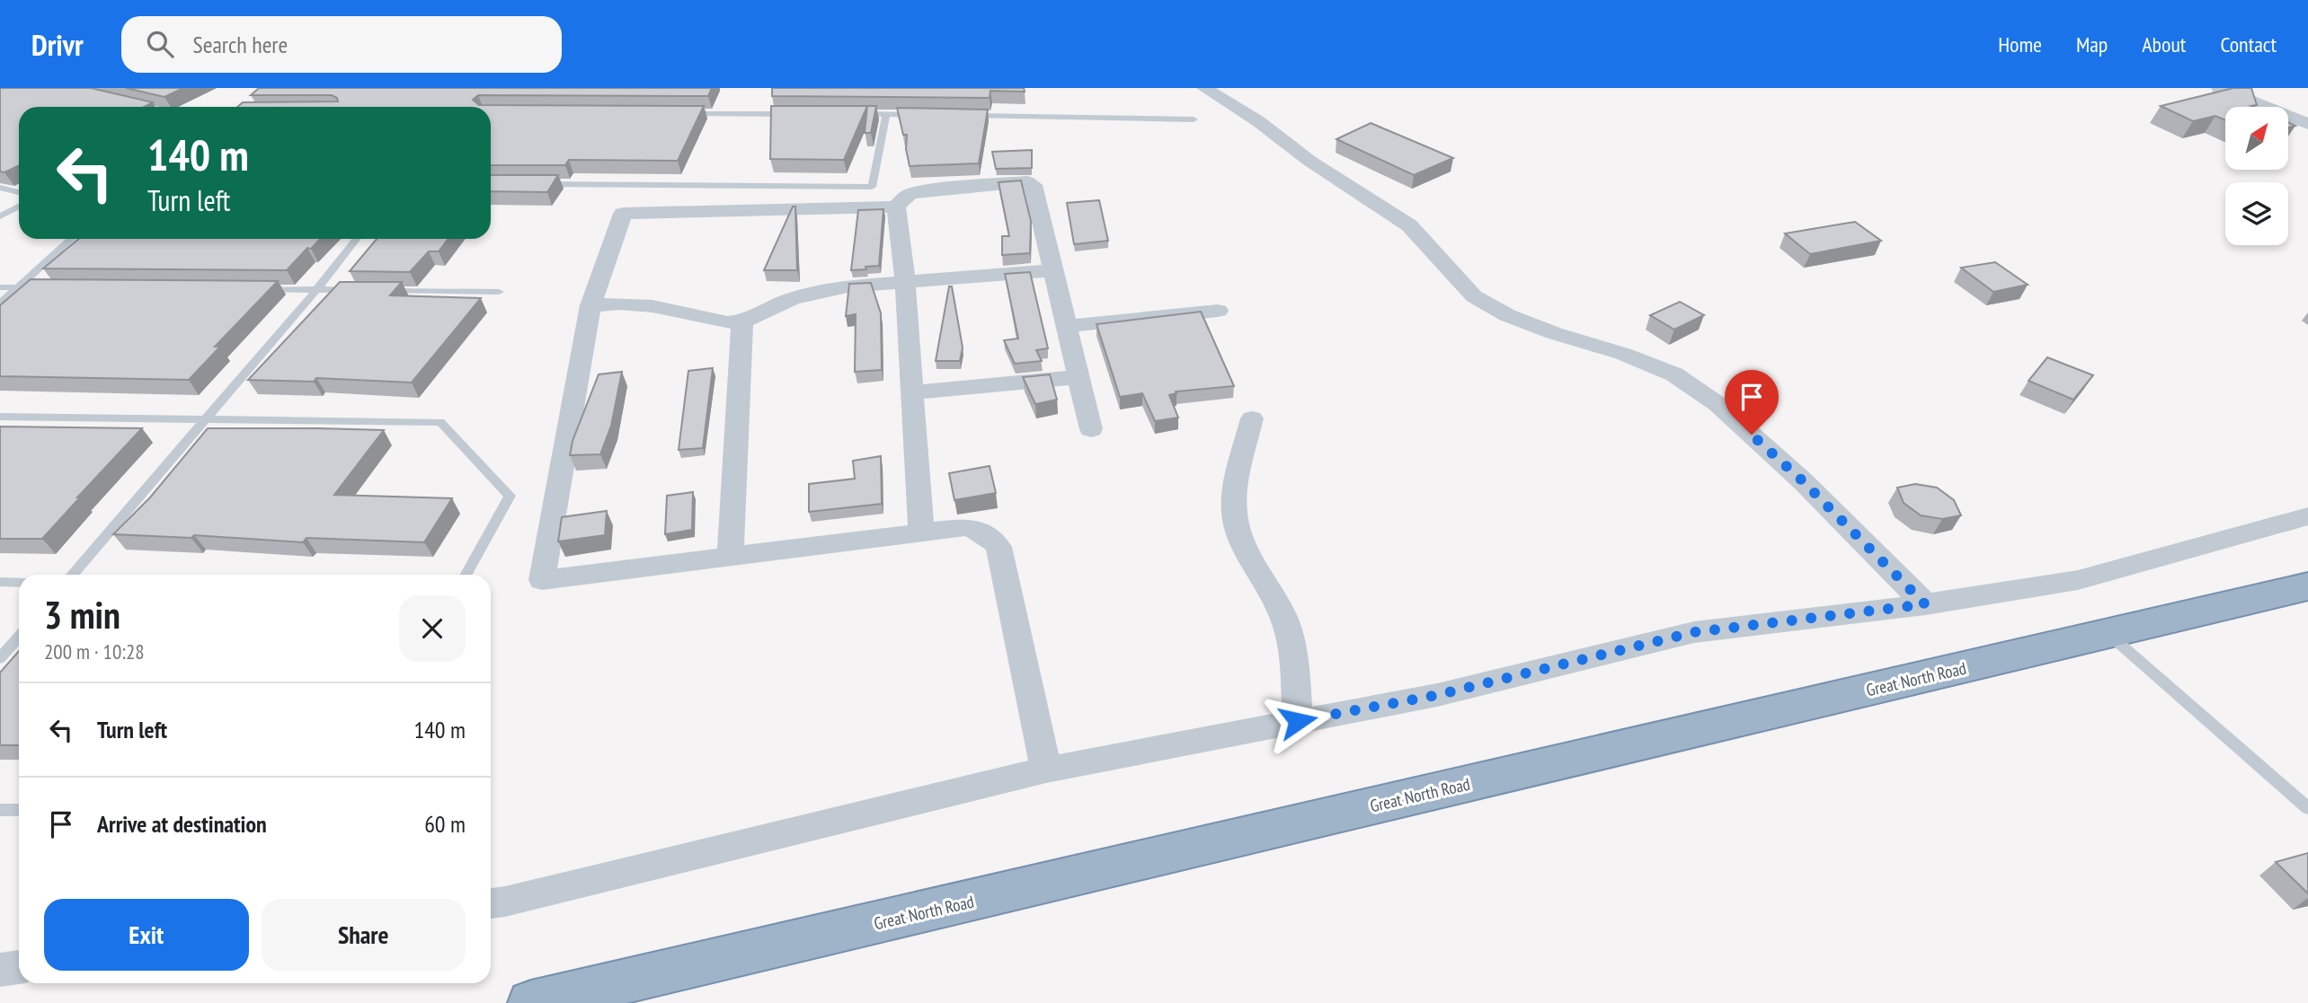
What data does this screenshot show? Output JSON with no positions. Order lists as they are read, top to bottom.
{
  "streets": {
    "highway": ["Great North Road"]
  },
  "north": "top right",
  "page": {
    "header": "Drivr",
    "search": "Search here",
    "nav": [
      "Home",
      "Map",
      "About",
      "Contact"
    ],
    "turn": ["140 m", "Turn left"],
    "heading": ["3 min", "200 m · 10:28"],
    "list": [
      {
        "name": "Turn left",
        "value": "140 m"
      },
      {
        "name": "Arrive at destination",
        "value": "60 m"
      }
    ],
    "buttons": ["Exit", "Share"]
  }
}
